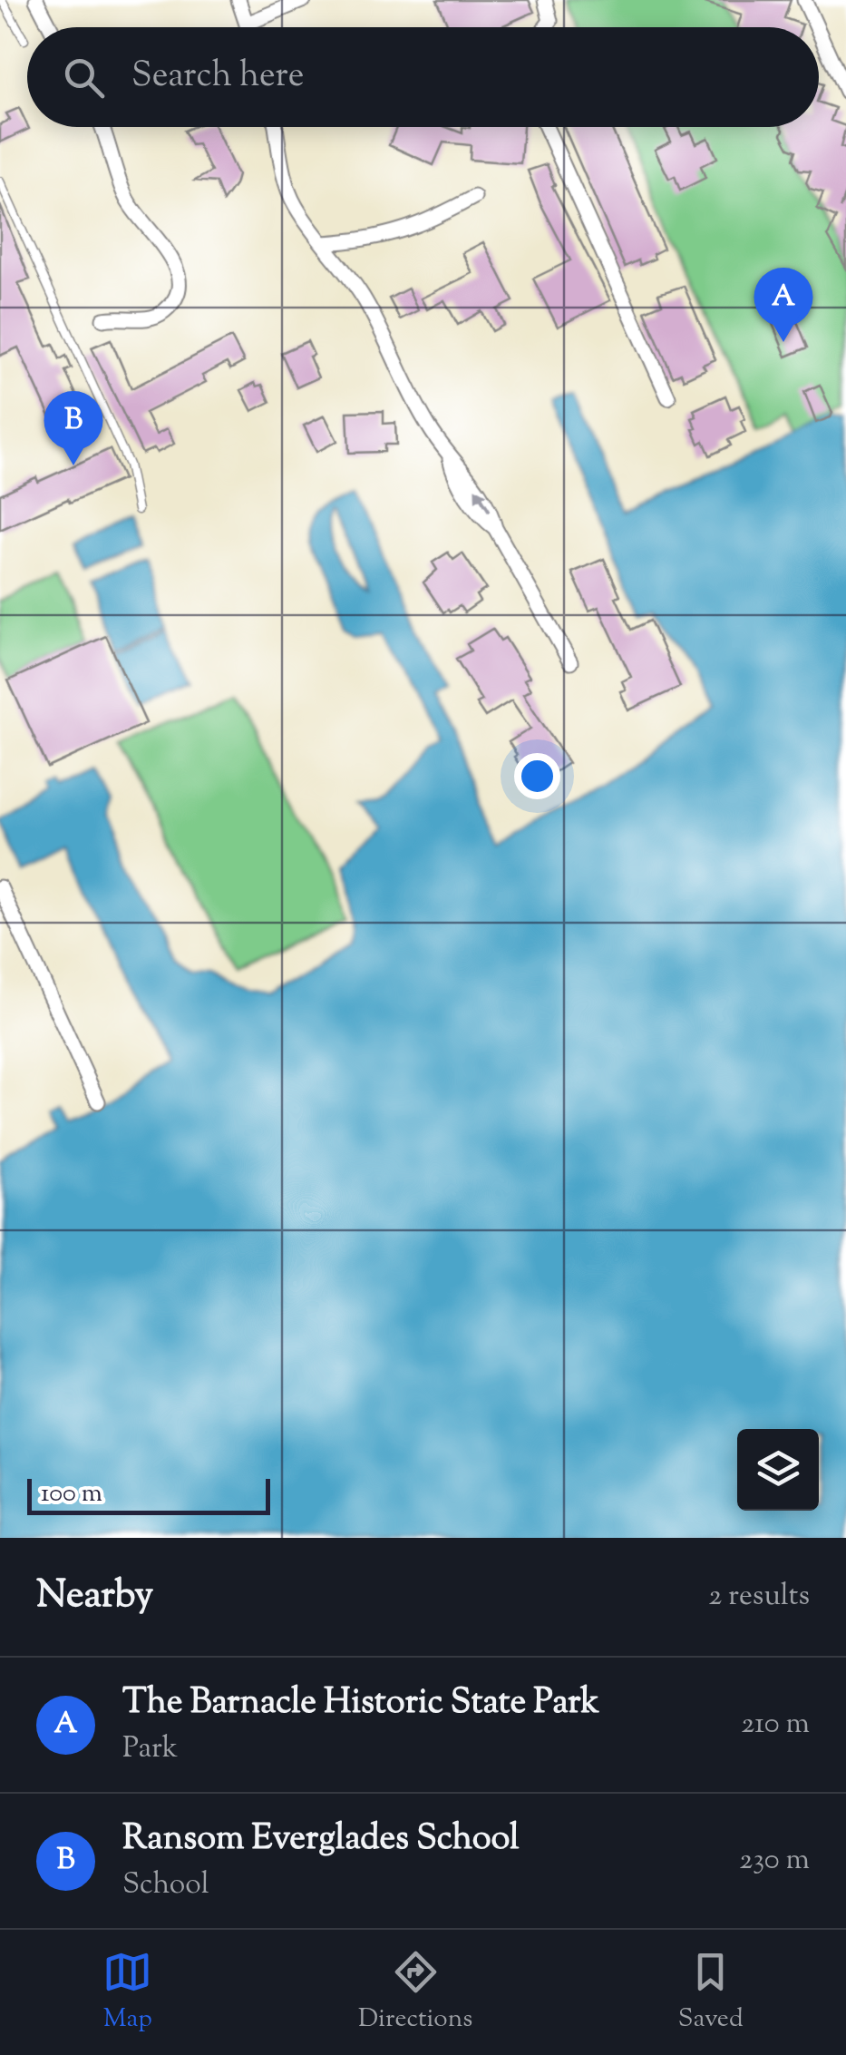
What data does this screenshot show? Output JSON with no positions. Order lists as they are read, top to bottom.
{
  "scale_bar": "100 m",
  "page": {
    "search": "Search here",
    "pins": ["A", "B"],
    "scale": "100 m",
    "heading": ["Nearby", "2 results"],
    "list": [
      {
        "mark": "A",
        "name": "The Barnacle Historic State Park",
        "note": "Park",
        "value": "210 m"
      },
      {
        "mark": "B",
        "name": "Ransom Everglades School",
        "note": "School",
        "value": "230 m"
      }
    ],
    "nav": ["Map", "Directions", "Saved"]
  }
}
